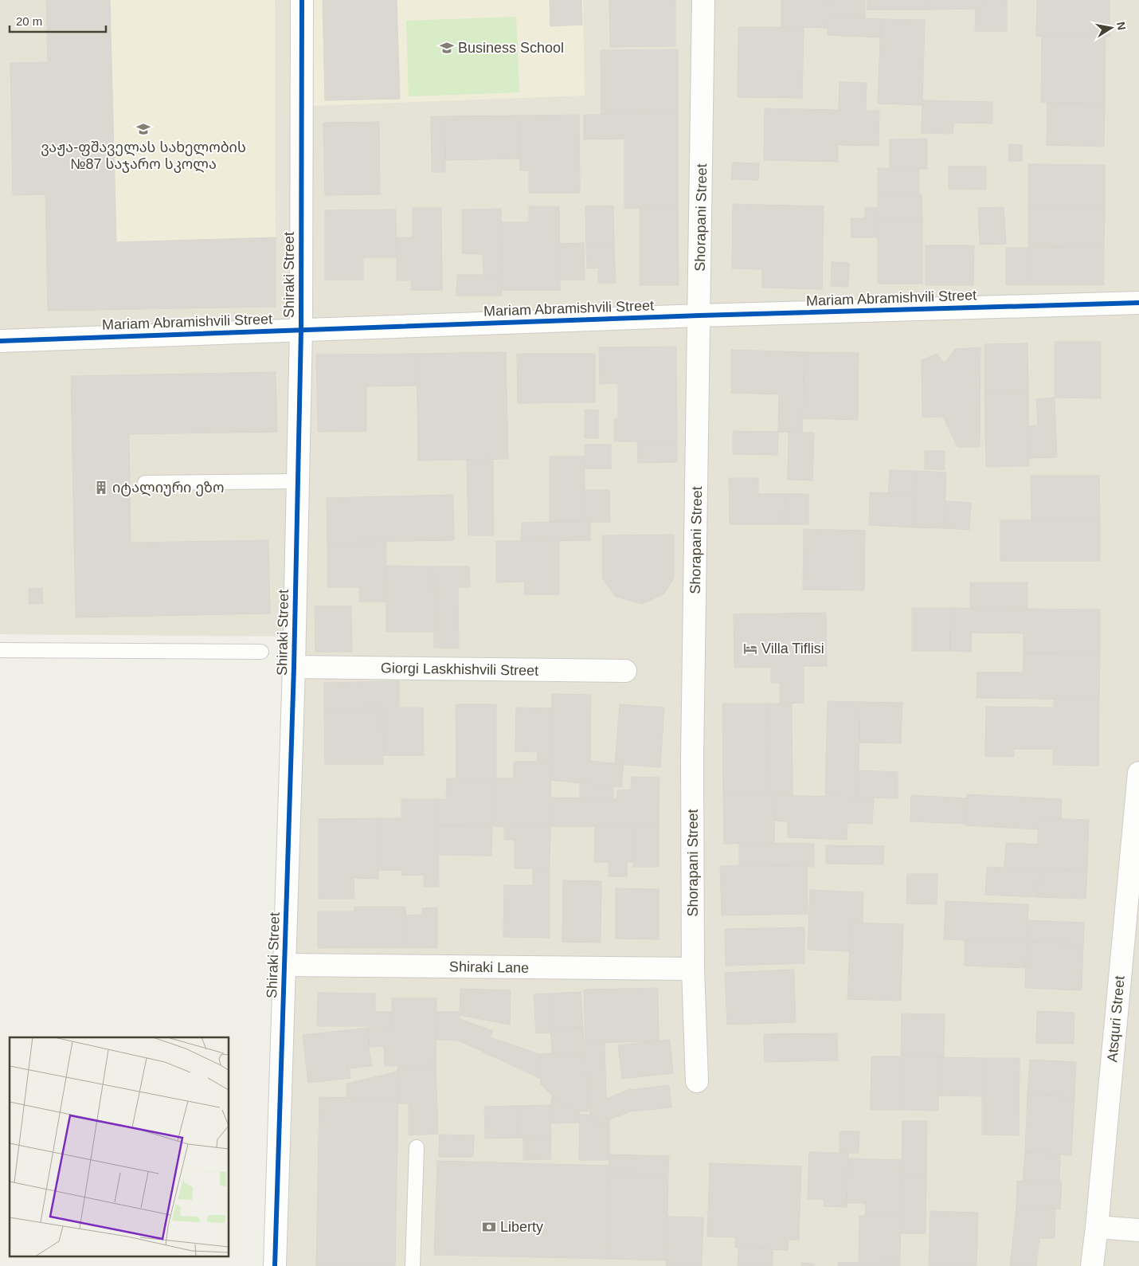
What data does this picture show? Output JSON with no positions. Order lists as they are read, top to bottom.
{
  "streets": {
    "street": [
      "Shorapani Street",
      "Shiraki Street",
      "Mariam Abramishvili Street",
      "Giorgi Laskhishvili Street",
      "Shiraki Lane",
      "Atsquri Street"
    ]
  },
  "crossings": [
    ["Shorapani Street", "Mariam Abramishvili Street"],
    ["Shorapani Street", "Shiraki Lane"],
    ["Shiraki Street", "Mariam Abramishvili Street"],
    ["Shiraki Street", "Giorgi Laskhishvili Street"],
    ["Shiraki Street", "Shiraki Lane"]
  ],
  "places": {
    "school or university": ["Business School", "ვაჟა-ფშაველას სახელობის №87 საჯარო სკოლა"],
    "building": ["იტალიური ეზო"],
    "hotel": ["Villa Tiflisi"],
    "bank": ["Liberty"]
  },
  "scale_bar": "20 m",
  "north": "right"
}
